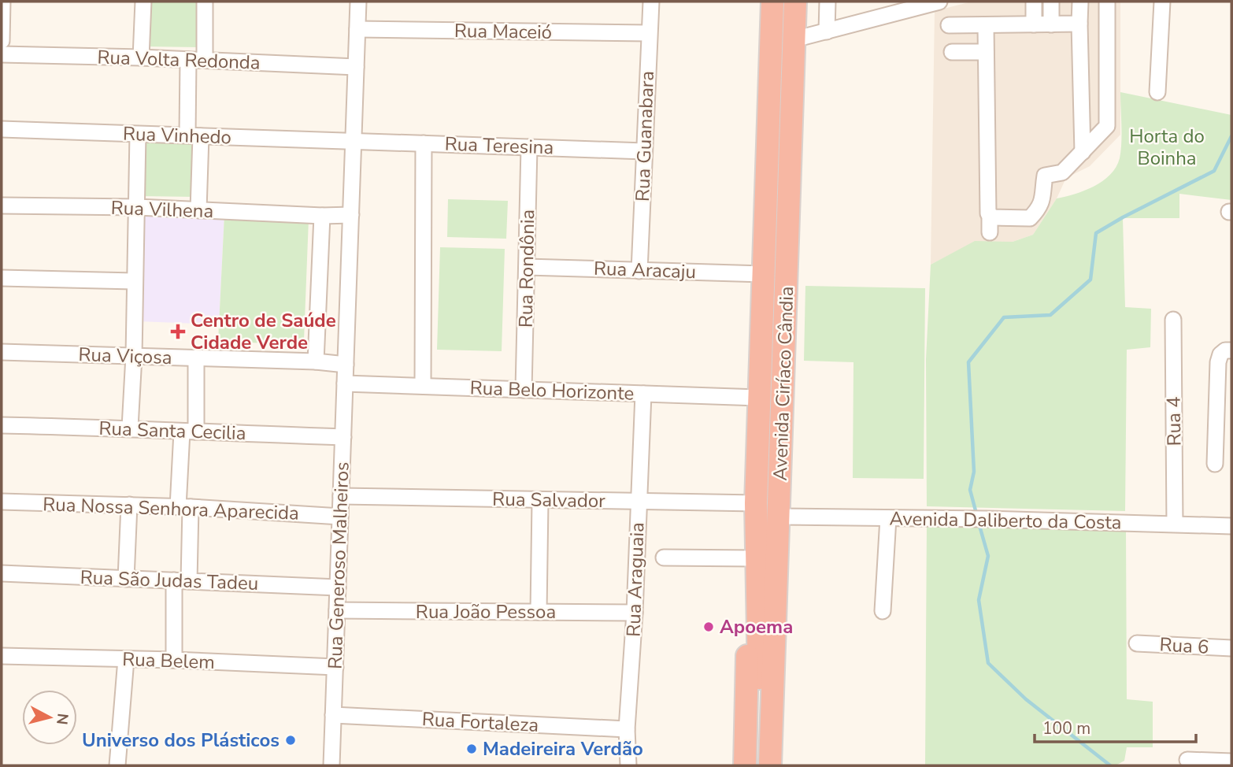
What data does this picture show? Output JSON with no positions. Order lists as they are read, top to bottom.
{
  "streets": {
    "highway": ["Avenida Ciríaco Cândia"],
    "street": [
      "Rua Maceió",
      "Rua Volta Redonda",
      "Rua Vinhedo",
      "Rua Guanabara",
      "Rua Teresina",
      "Rua Vilhena",
      "Rua Rondônia",
      "Rua Aracaju",
      "Rua Viçosa",
      "Rua Belo Horizonte",
      "Rua 4",
      "Rua Santa Cecilia",
      "Rua Salvador",
      "Rua Nossa Senhora Aparecida",
      "Avenida Daliberto da Costa",
      "Rua Generoso Malheiros",
      "Rua Araguaia",
      "Rua São Judas Tadeu",
      "Rua João Pessoa",
      "Rua 6",
      "Rua Belem",
      "Rua Fortaleza"
    ]
  },
  "crossings": [
    ["Rua Maceió", "Rua Guanabara"],
    ["Rua Maceió", "Rua Generoso Malheiros"],
    ["Rua Volta Redonda", "Rua Generoso Malheiros"],
    ["Rua Vinhedo", "Rua Teresina"],
    ["Rua Vinhedo", "Rua Generoso Malheiros"],
    ["Rua Guanabara", "Rua Teresina"],
    ["Rua Guanabara", "Rua Aracaju"],
    ["Rua Teresina", "Rua Rondônia"],
    ["Rua Teresina", "Rua Generoso Malheiros"],
    ["Rua Rondônia", "Rua Aracaju"],
    ["Rua Rondônia", "Rua Belo Horizonte"],
    ["Rua Aracaju", "Avenida Ciríaco Cândia"],
    ["Avenida Ciríaco Cândia", "Rua Belo Horizonte"],
    ["Avenida Ciríaco Cândia", "Rua Salvador"],
    ["Avenida Ciríaco Cândia", "Avenida Daliberto da Costa"],
    ["Rua Belo Horizonte", "Rua Generoso Malheiros"],
    ["Rua Belo Horizonte", "Rua Araguaia"],
    ["Rua 4", "Avenida Daliberto da Costa"],
    ["Rua Santa Cecilia", "Rua Generoso Malheiros"],
    ["Rua Salvador", "Rua Generoso Malheiros"],
    ["Rua Salvador", "Rua Araguaia"],
    ["Rua Nossa Senhora Aparecida", "Rua Generoso Malheiros"],
    ["Rua Generoso Malheiros", "Rua São Judas Tadeu"],
    ["Rua Generoso Malheiros", "Rua João Pessoa"],
    ["Rua Generoso Malheiros", "Rua Belem"],
    ["Rua Generoso Malheiros", "Rua Fortaleza"],
    ["Rua Araguaia", "Rua João Pessoa"],
    ["Rua Araguaia", "Rua Fortaleza"]
  ],
  "parks": ["Horta do Boinha"],
  "places": {
    "health": ["Centro de Saúde Cidade Verde"],
    "other": ["Apoema", "Universo dos Plásticos", "Madeireira Verdão"]
  },
  "scale_bar": "100 m",
  "north": "right"
}
